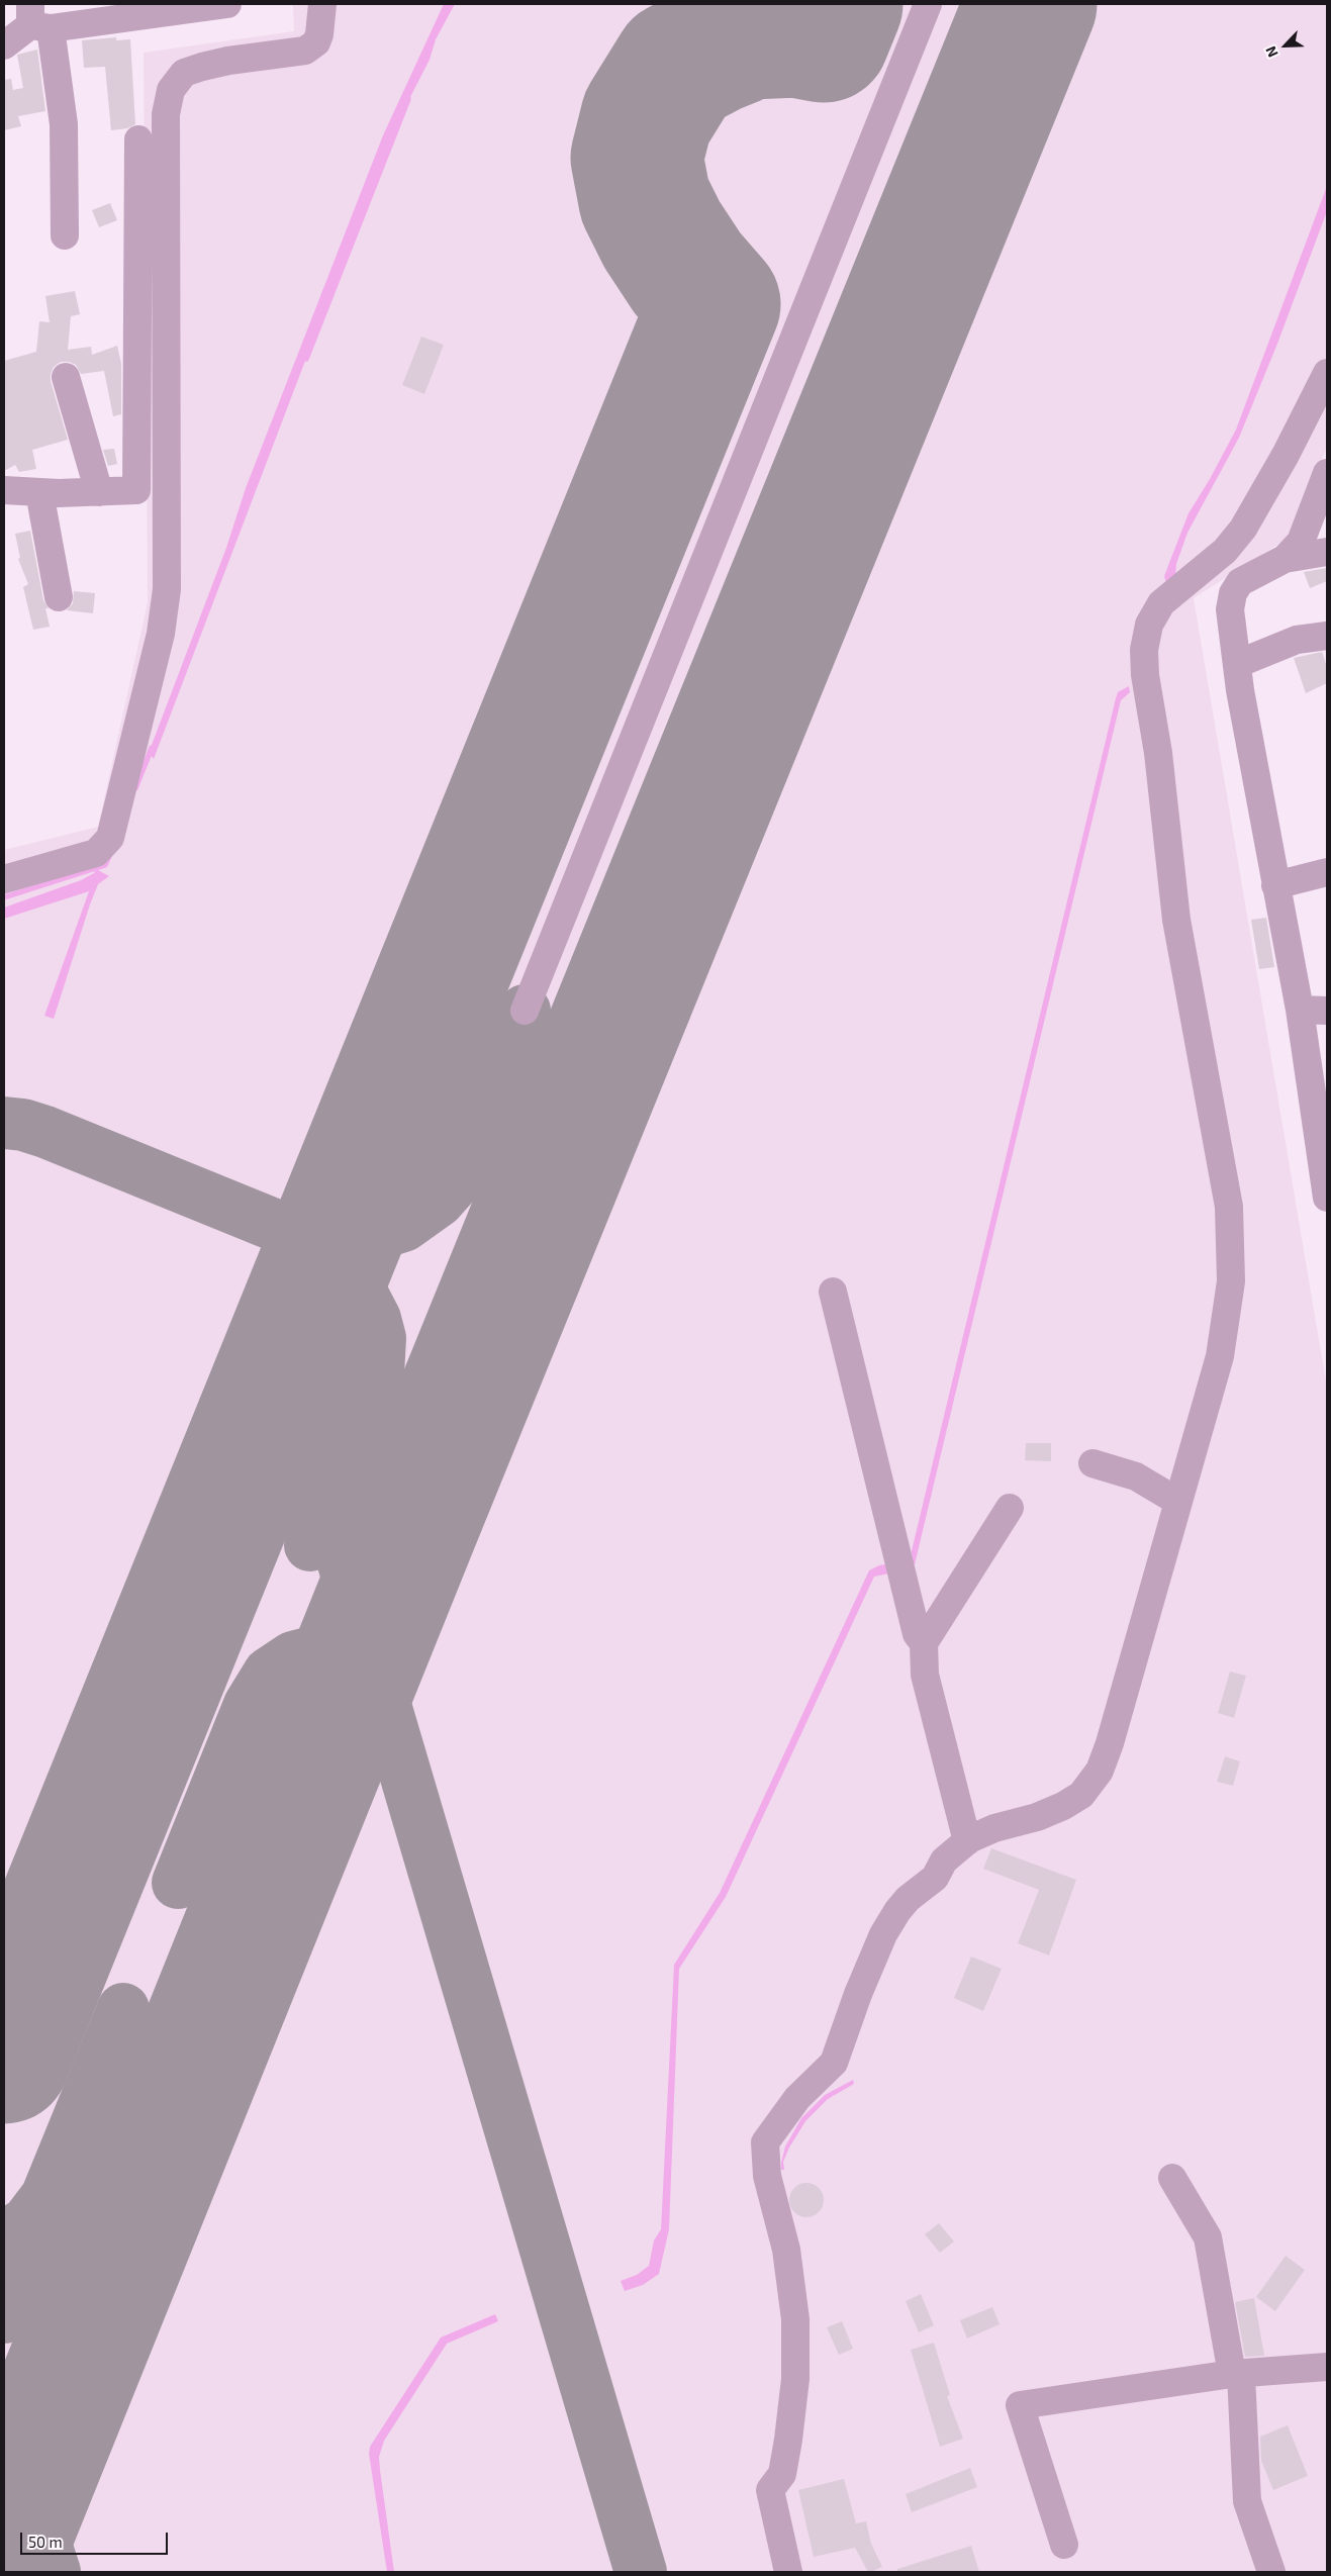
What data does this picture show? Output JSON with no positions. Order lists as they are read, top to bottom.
{
  "scale_bar": "50 m",
  "north": "bottom left"
}
